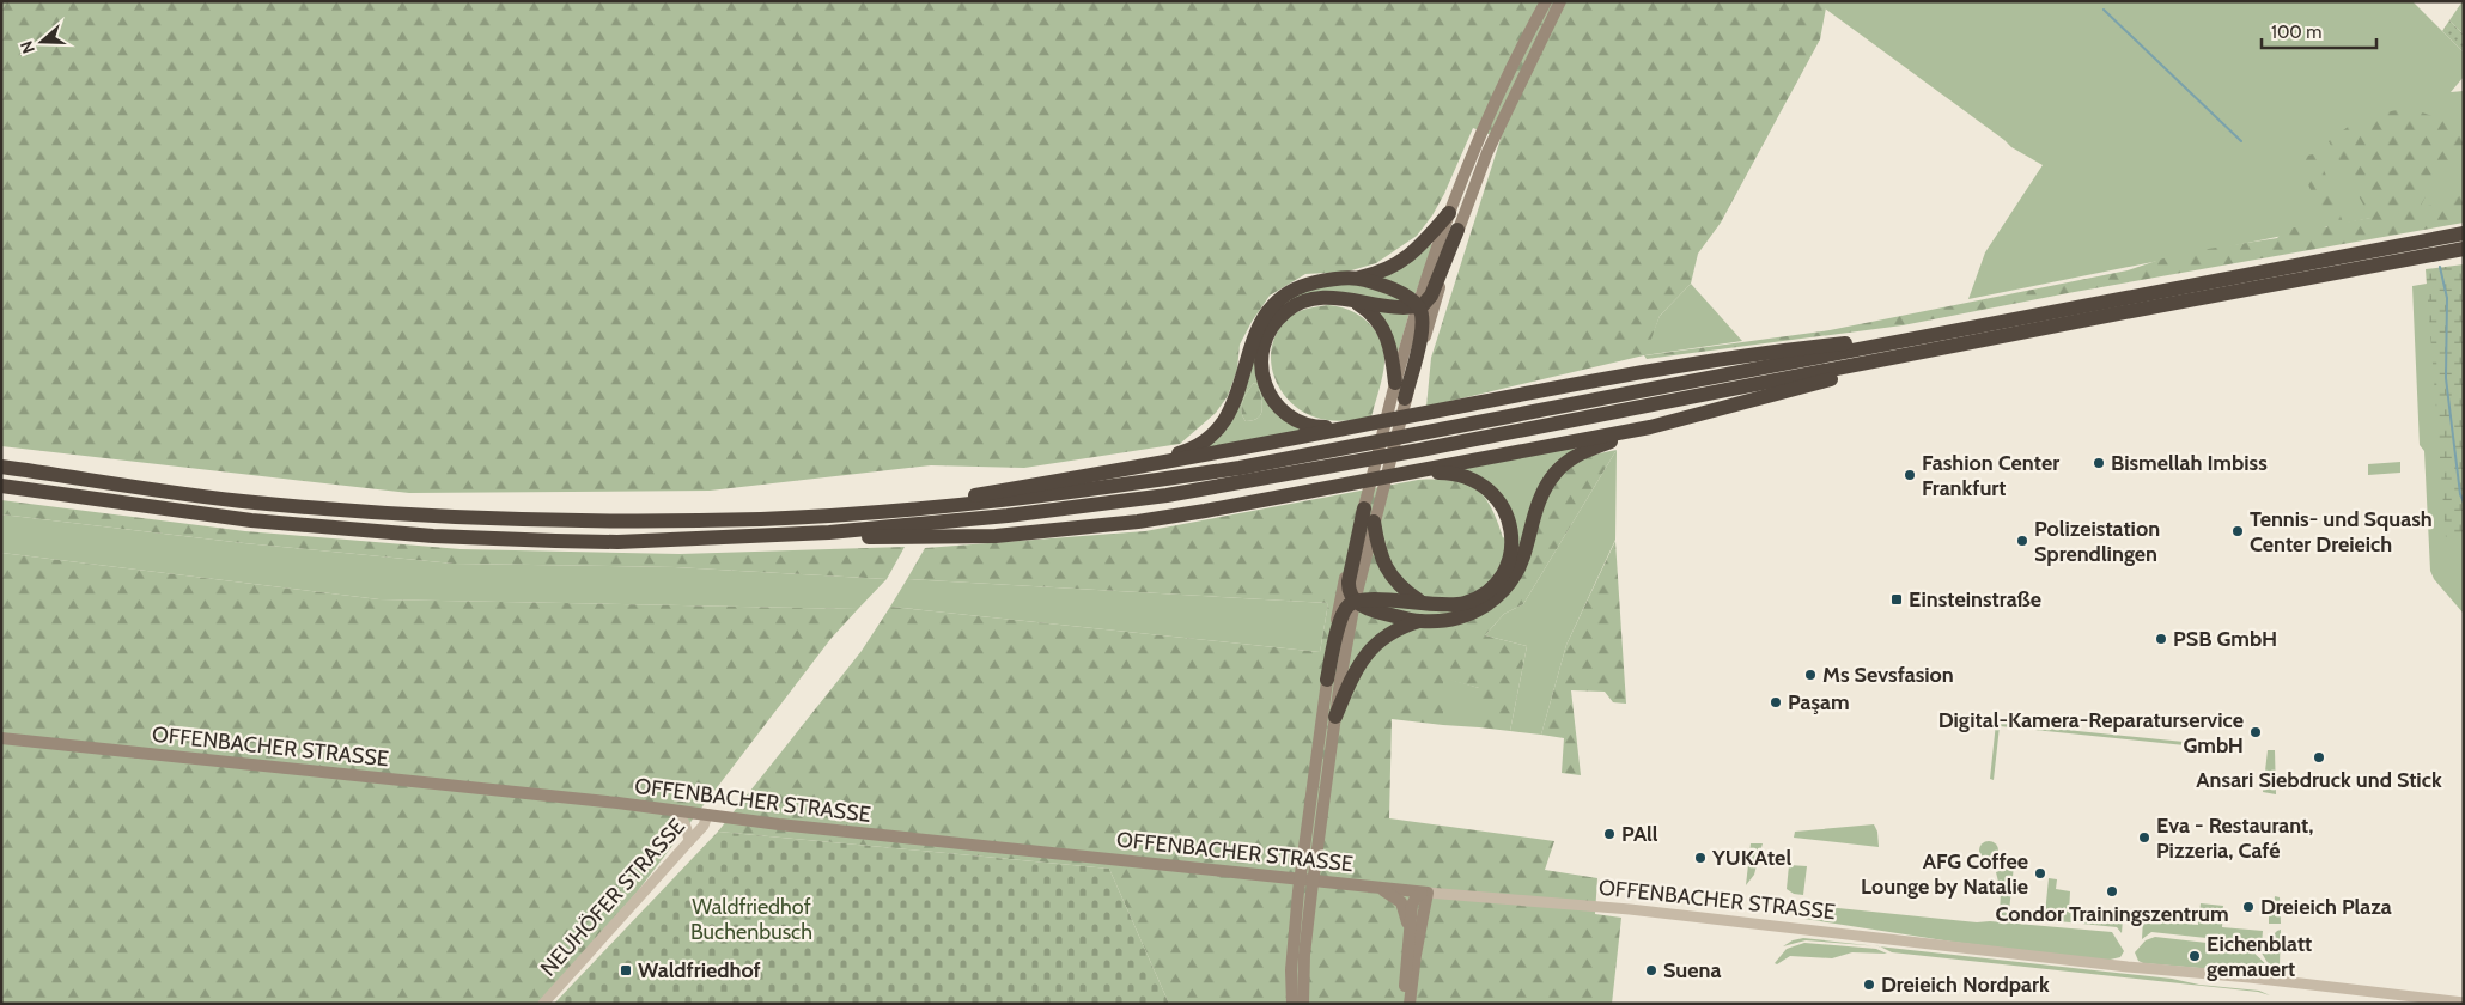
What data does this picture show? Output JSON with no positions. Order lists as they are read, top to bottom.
{
  "streets": {
    "main road": ["OFFENBACHER STRASSE"],
    "street": ["NEUHÖFER STRASSE"]
  },
  "crossings": [
    ["OFFENBACHER STRASSE", "NEUHÖFER STRASSE"]
  ],
  "parks": ["Waldfriedhof Buchenbusch"],
  "places": {
    "other": [
      "Bismellah Imbiss",
      "Fashion Center Frankfurt",
      "Tennis- und Squash Center Dreieich",
      "Polizeistation Sprendlingen",
      "PSB GmbH",
      "Ms Sevsfasion",
      "Paşam",
      "Digital-Kamera-Reparaturservice GmbH",
      "Ansari Siebdruck und Stick",
      "PAll",
      "Eva - Restaurant, Pizzeria, Café",
      "YUKAtel",
      "AFG Coffee Lounge by Natalie",
      "Condor Trainingszentrum",
      "Dreieich Plaza",
      "Eichenblatt gemauert",
      "Suena",
      "Dreieich Nordpark"
    ],
    "transit": ["Einsteinstraße", "Waldfriedhof"]
  },
  "scale_bar": "100 m",
  "north": "left"
}
